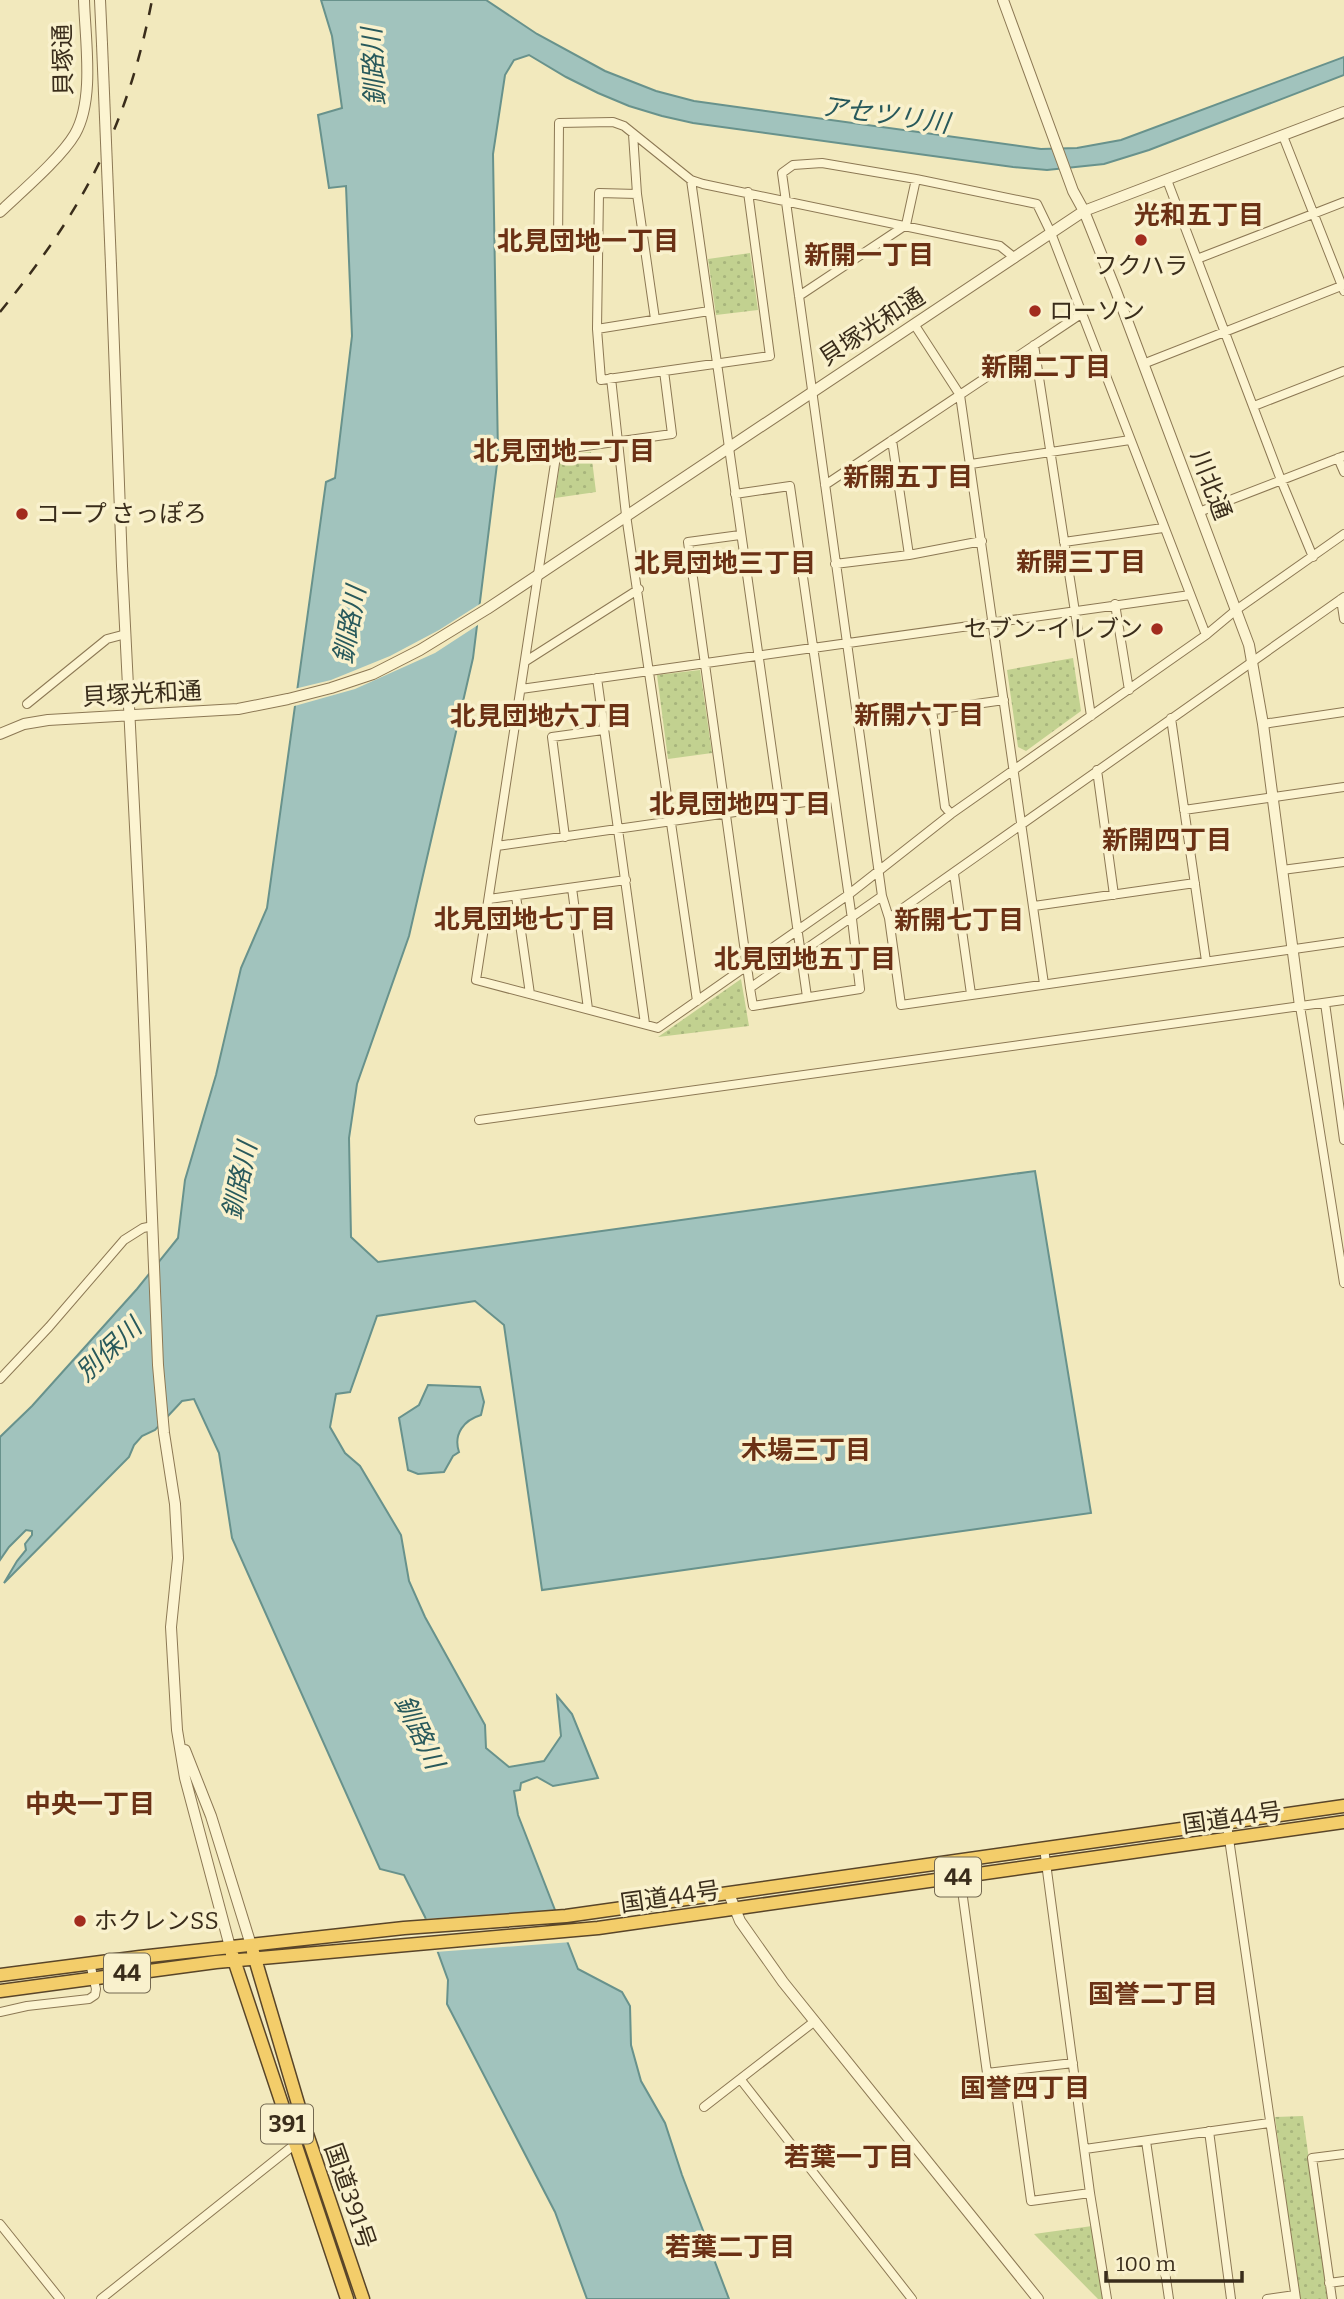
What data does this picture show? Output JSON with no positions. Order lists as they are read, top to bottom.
{
  "streets": {
    "highway": [
      "国道44号",
      "44",
      "391",
      "国道391号"
    ],
    "street": ["貝塚通", "貝塚光和通", "川北通"]
  },
  "crossings": [
    ["貝塚光和通", "川北通"],
    ["国道44号", "国道391号"]
  ],
  "districts": [
    "光和五丁目",
    "北見団地一丁目",
    "新開一丁目",
    "新開二丁目",
    "北見団地二丁目",
    "新開五丁目",
    "新開三丁目",
    "北見団地三丁目",
    "新開六丁目",
    "北見団地六丁目",
    "北見団地四丁目",
    "新開四丁目",
    "北見団地七丁目",
    "新開七丁目",
    "北見団地五丁目",
    "木場三丁目",
    "中央一丁目",
    "国誉二丁目",
    "国誉四丁目",
    "若葉一丁目",
    "若葉二丁目"
  ],
  "water": ["釧路川", "アセツリ川", "別保川"],
  "places": [
    "フクハラ",
    "ローソン",
    "コープ さっぽろ",
    "セブン-イレブン",
    "ホクレンSS"
  ],
  "scale_bar": "100 m"
}
